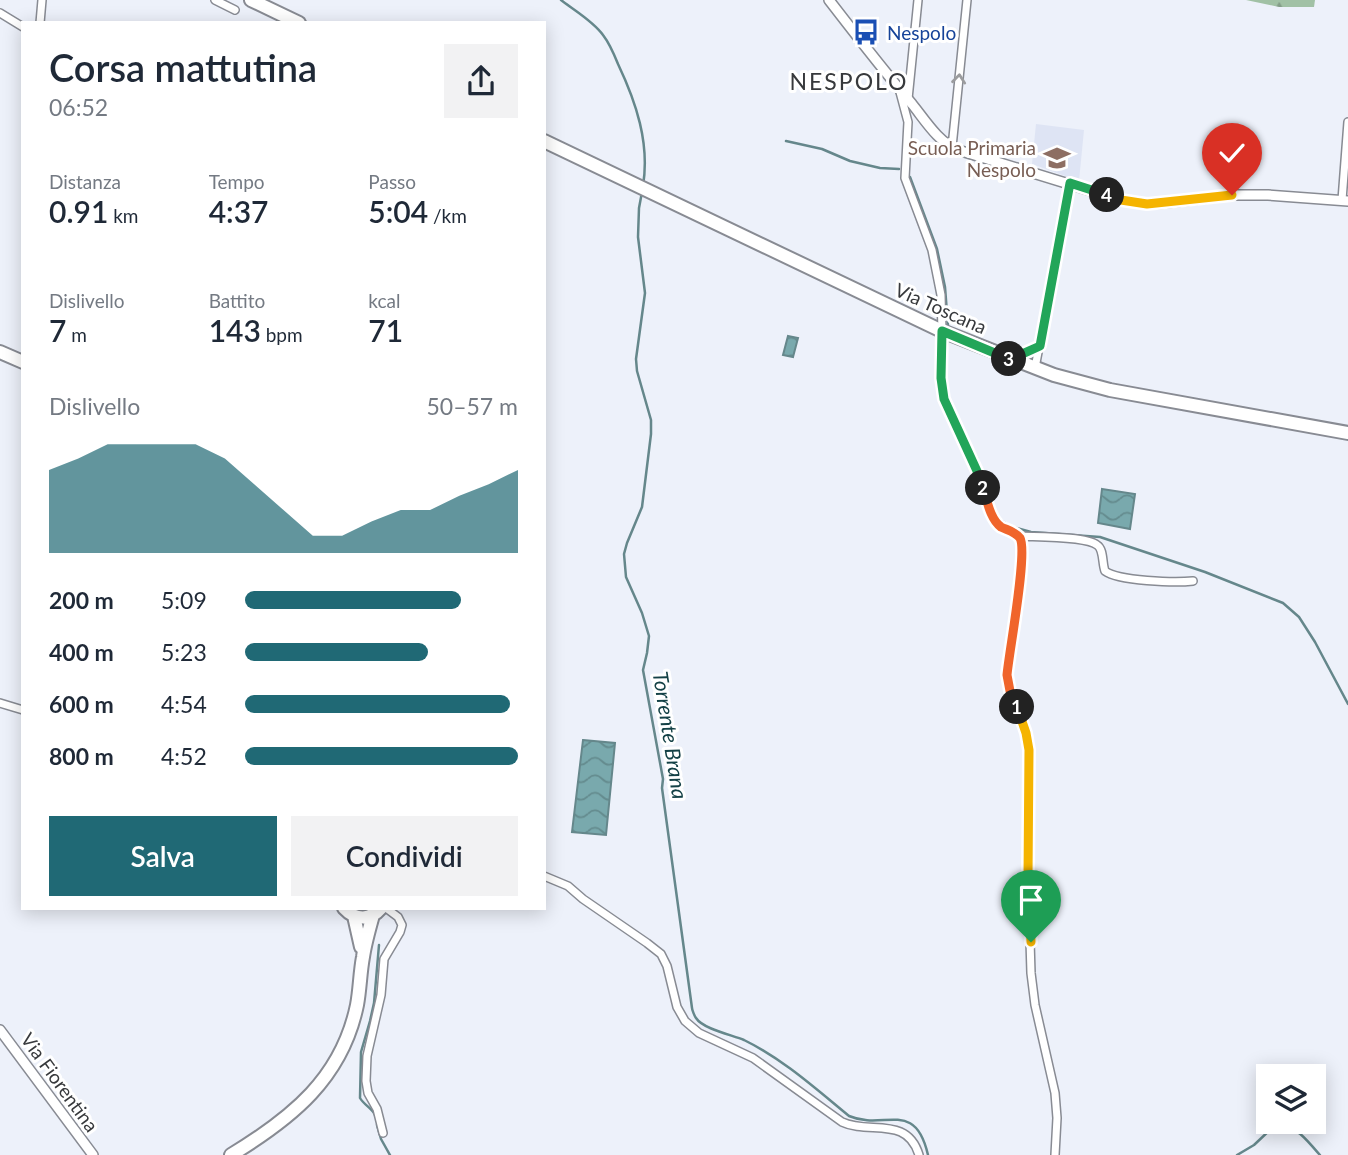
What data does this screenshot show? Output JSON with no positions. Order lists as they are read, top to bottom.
{
  "streets": {
    "main road": ["Via Toscana"],
    "street": ["Via Fiorentina"]
  },
  "districts": ["NESPOLO"],
  "water": ["Torrente Brana"],
  "places": {
    "bus stop": ["Nespolo"],
    "school or university": ["Scuola Primaria Nespolo"]
  },
  "page": {
    "heading": ["Corsa mattutina", "06:52"],
    "stats": [
      ["Distanza", "0.91 km"],
      ["Tempo", "4:37"],
      ["Passo", "5:04 /km"],
      ["Dislivello", "7 m"],
      ["Battito", "143 bpm"],
      ["kcal", "71"]
    ],
    "pins": [
      "4",
      "3",
      "2",
      "1"
    ],
    "chart": ["Dislivello", "50–57 m"],
    "list": [
      {
        "name": "200 m",
        "note": "5:09"
      },
      {
        "name": "400 m",
        "note": "5:23"
      },
      {
        "name": "600 m",
        "note": "4:54"
      },
      {
        "name": "800 m",
        "note": "4:52"
      }
    ],
    "buttons": ["Salva", "Condividi"]
  }
}
